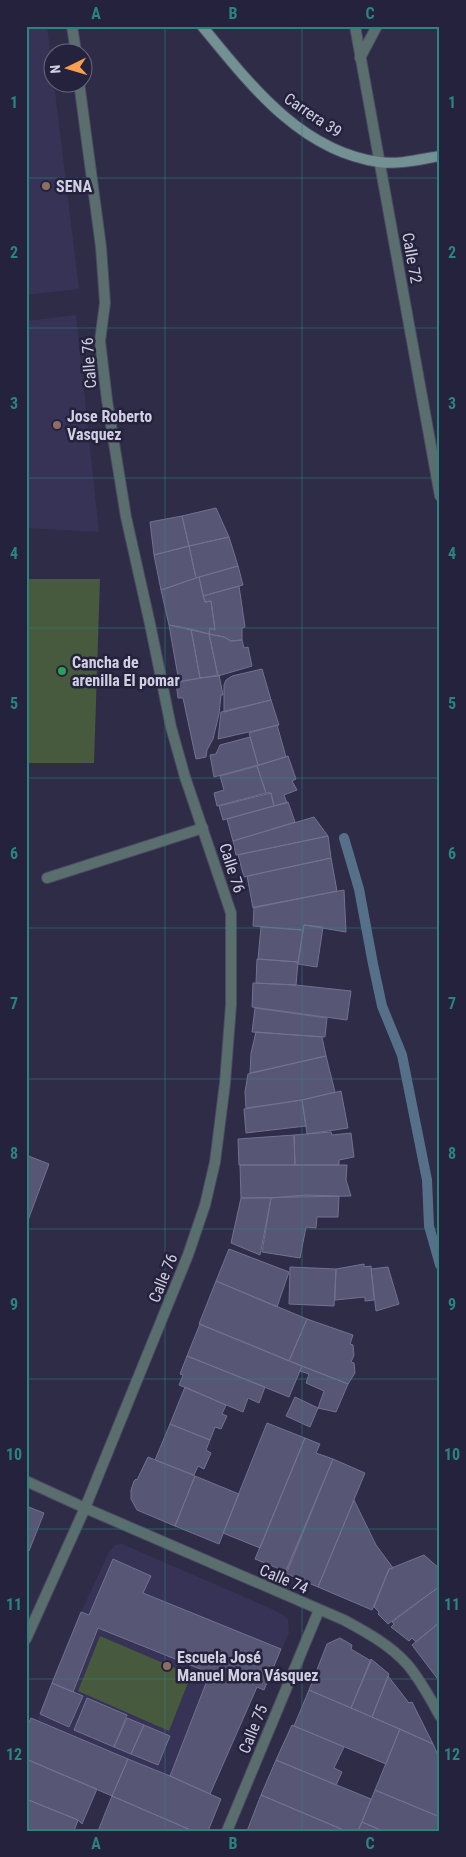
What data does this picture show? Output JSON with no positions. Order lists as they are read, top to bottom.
{
  "streets": {
    "main road": ["Carrera 39"],
    "street": [
      "Calle 72",
      "Calle 76",
      "Calle 74",
      "Calle 75"
    ]
  },
  "crossings": [
    ["Carrera 39", "Calle 72"],
    ["Calle 76", "Calle 74"],
    ["Calle 74", "Calle 75"]
  ],
  "places": [
    "SENA",
    "Jose Roberto Vasquez",
    "Cancha de arenilla El pomar",
    "Escuela José Manuel Mora Vásquez"
  ],
  "north": "left",
  "grid": {
    "columns": ["A", "B", "C"],
    "rows": [
      "1",
      "2",
      "3",
      "4",
      "5",
      "6",
      "7",
      "8",
      "9",
      "10",
      "11",
      "12"
    ]
  }
}
